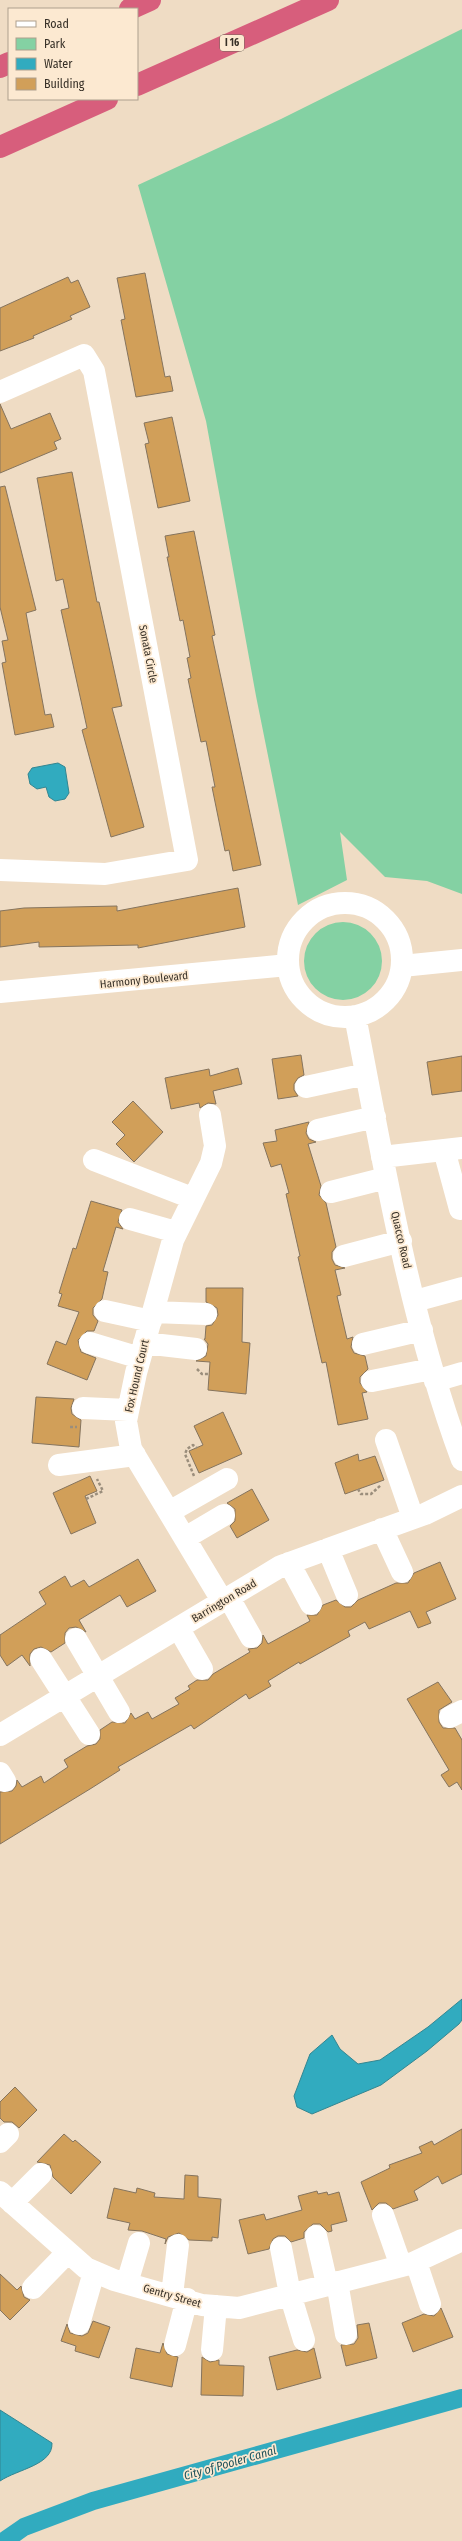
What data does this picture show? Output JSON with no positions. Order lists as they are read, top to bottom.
{
  "streets": {
    "highway": ["I 16"],
    "street": [
      "Sonata Circle",
      "Harmony Boulevard",
      "Quacco Road",
      "Fox Hound Court",
      "Barrington Road",
      "Gentry Street"
    ]
  },
  "crossings": [
    ["Harmony Boulevard", "Quacco Road"],
    ["Fox Hound Court", "Barrington Road"]
  ],
  "water": ["City of Pooler Canal"],
  "legend": [
    "Road",
    "Park",
    "Water",
    "Building"
  ]
}
